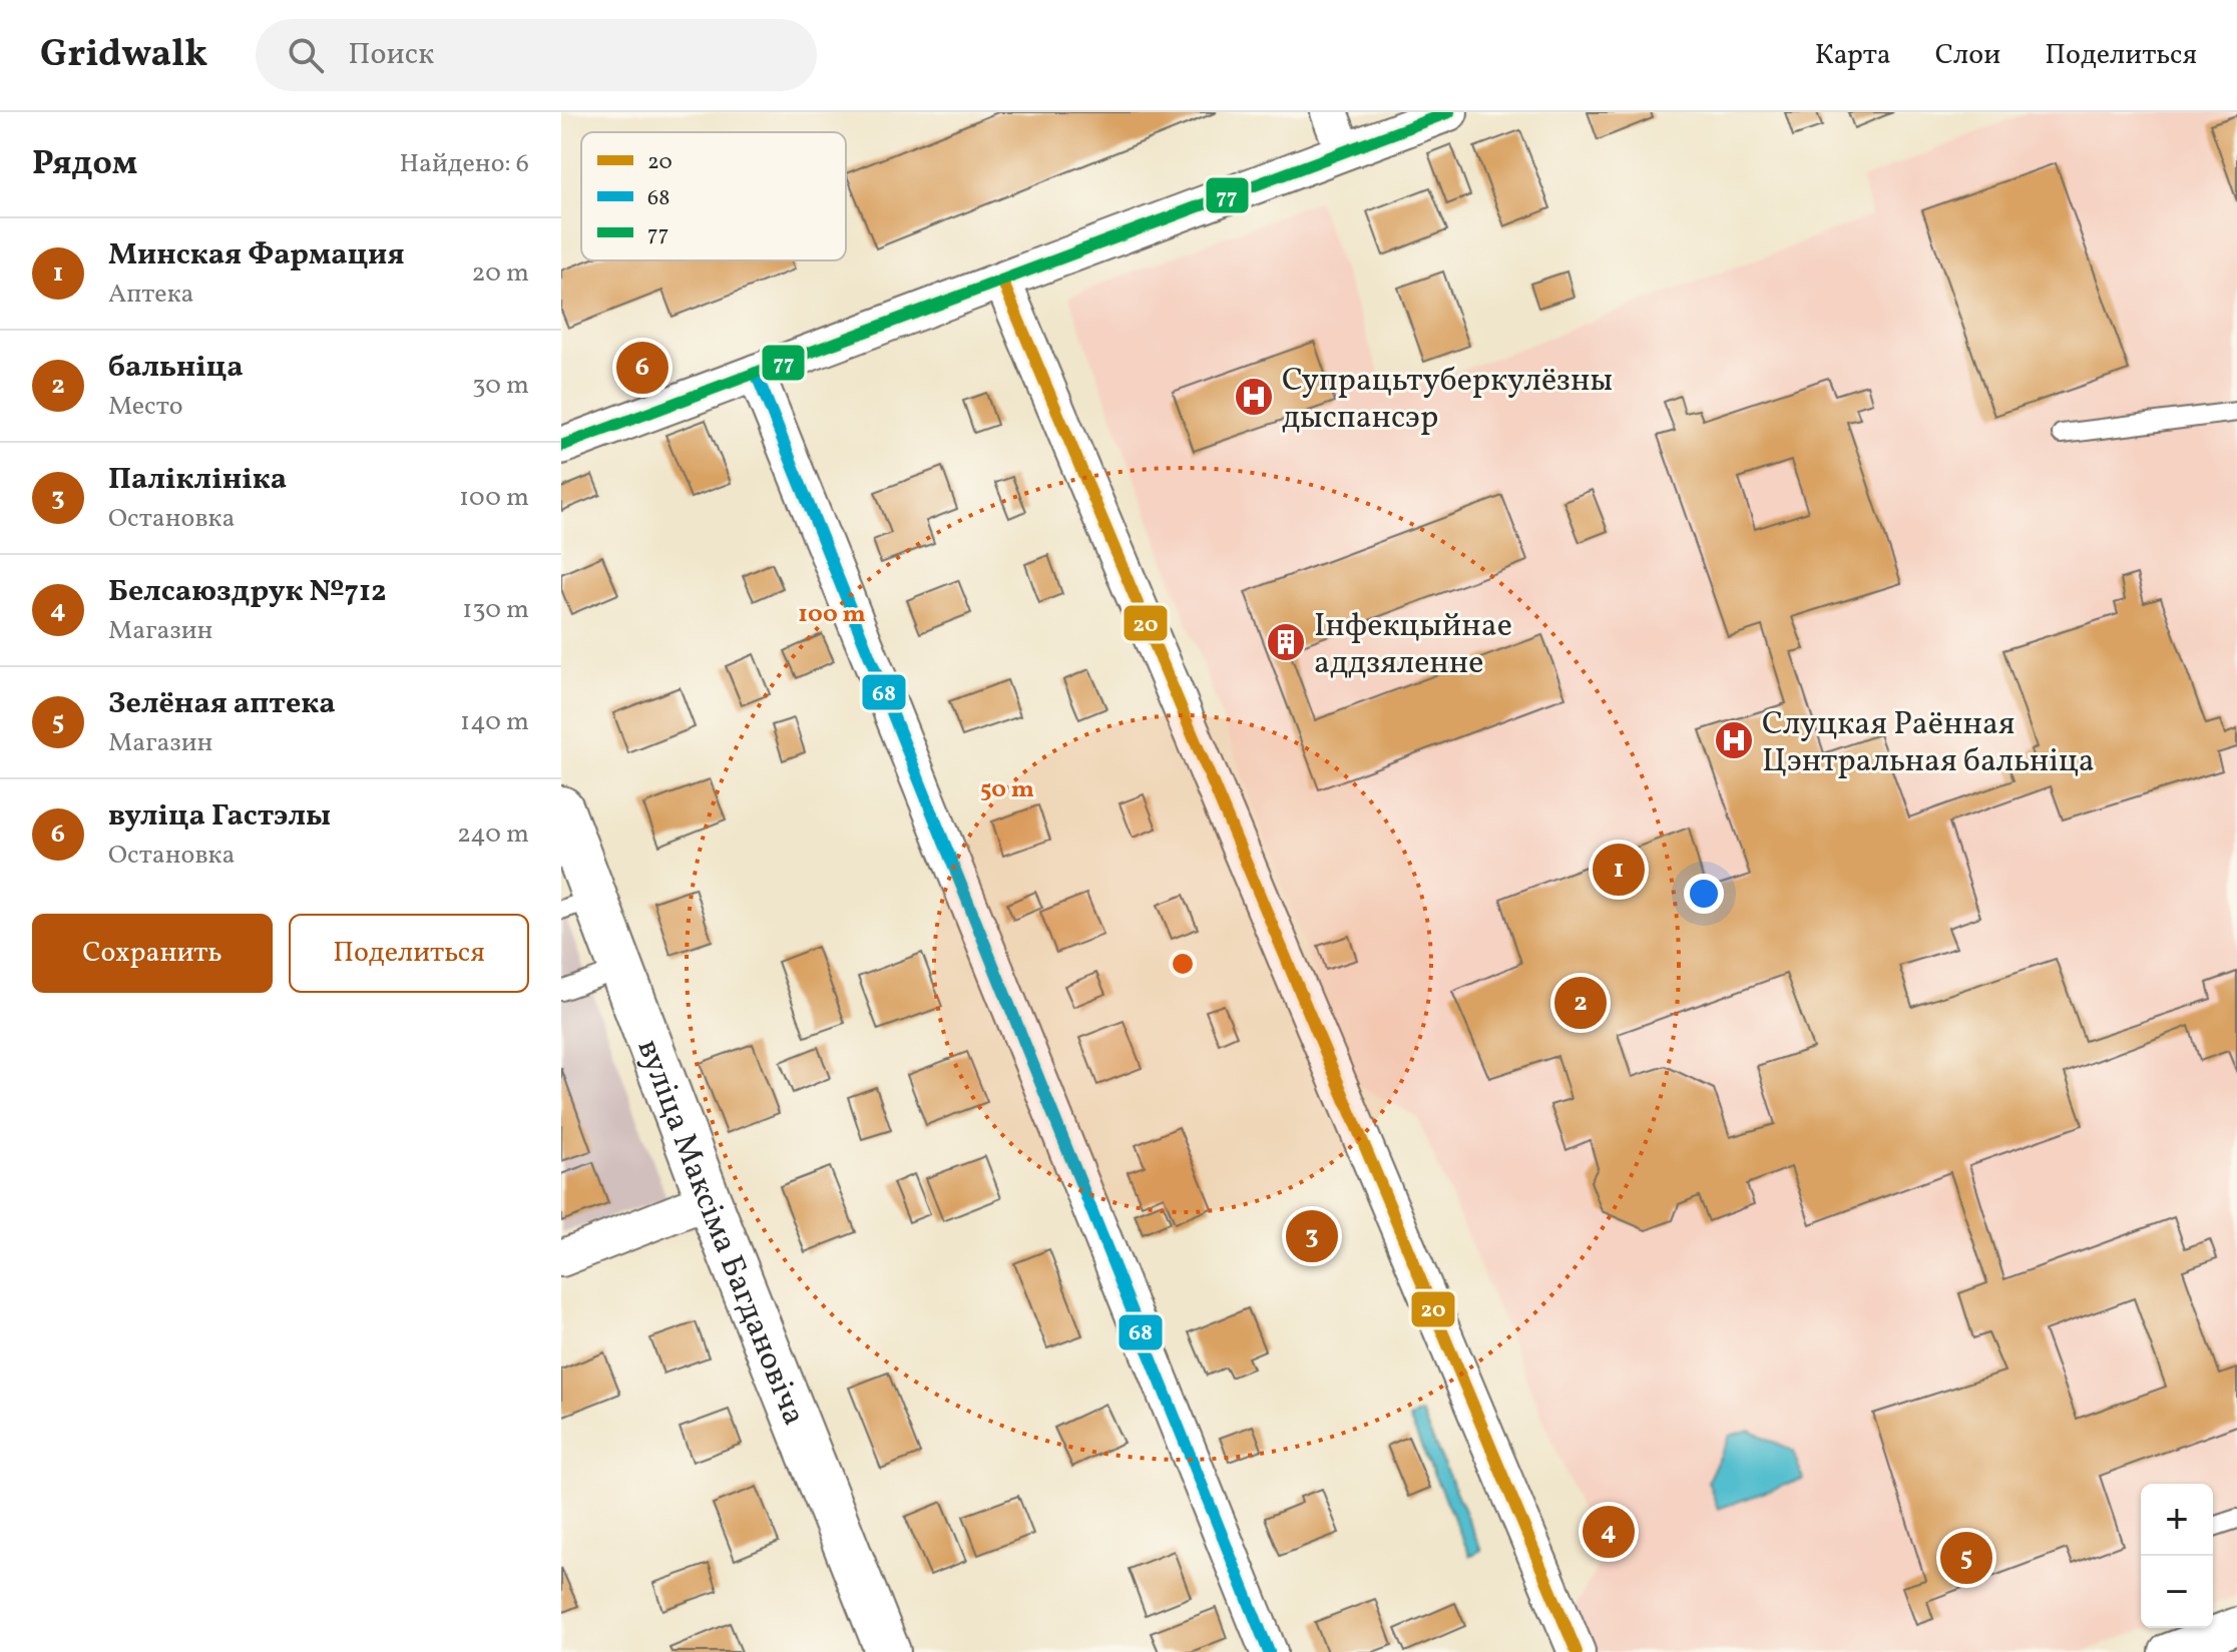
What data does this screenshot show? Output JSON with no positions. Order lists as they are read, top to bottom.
{
  "streets": {
    "main road": ["вуліца Максіма Багдановіча"]
  },
  "places": {
    "hospital": ["Супрацьтуберкулёзны дыспансэр", "Слуцкая Раённая Цэнтральная бальніца"],
    "building": ["Інфекцыйнае аддзяленне"]
  },
  "lines": ["transit line 77", "transit line 20", "transit line 68"],
  "legend": ["20", "68", "77"],
  "page": {
    "header": "Gridwalk",
    "search": "Поиск",
    "nav": ["Карта", "Слои", "Поделиться"],
    "heading": ["Рядом", "Найдено: 6"],
    "list": [
      {
        "mark": "1",
        "name": "Минская Фармация",
        "note": "Аптека",
        "value": "20 m"
      },
      {
        "mark": "2",
        "name": "бальніца",
        "note": "Место",
        "value": "30 m"
      },
      {
        "mark": "3",
        "name": "Паліклініка",
        "note": "Остановка",
        "value": "100 m"
      },
      {
        "mark": "4",
        "name": "Белсаюздрук №712",
        "note": "Магазин",
        "value": "130 m"
      },
      {
        "mark": "5",
        "name": "Зелёная аптека",
        "note": "Магазин",
        "value": "140 m"
      },
      {
        "mark": "6",
        "name": "вуліца Гастэлы",
        "note": "Остановка",
        "value": "240 m"
      }
    ],
    "pins": [
      "6",
      "1",
      "2",
      "3",
      "4",
      "5"
    ],
    "buttons": ["Сохранить", "Поделиться"],
    "map_buttons": ["+", "−"]
  },
  "rings": ["100 m", "50 m"]
}
